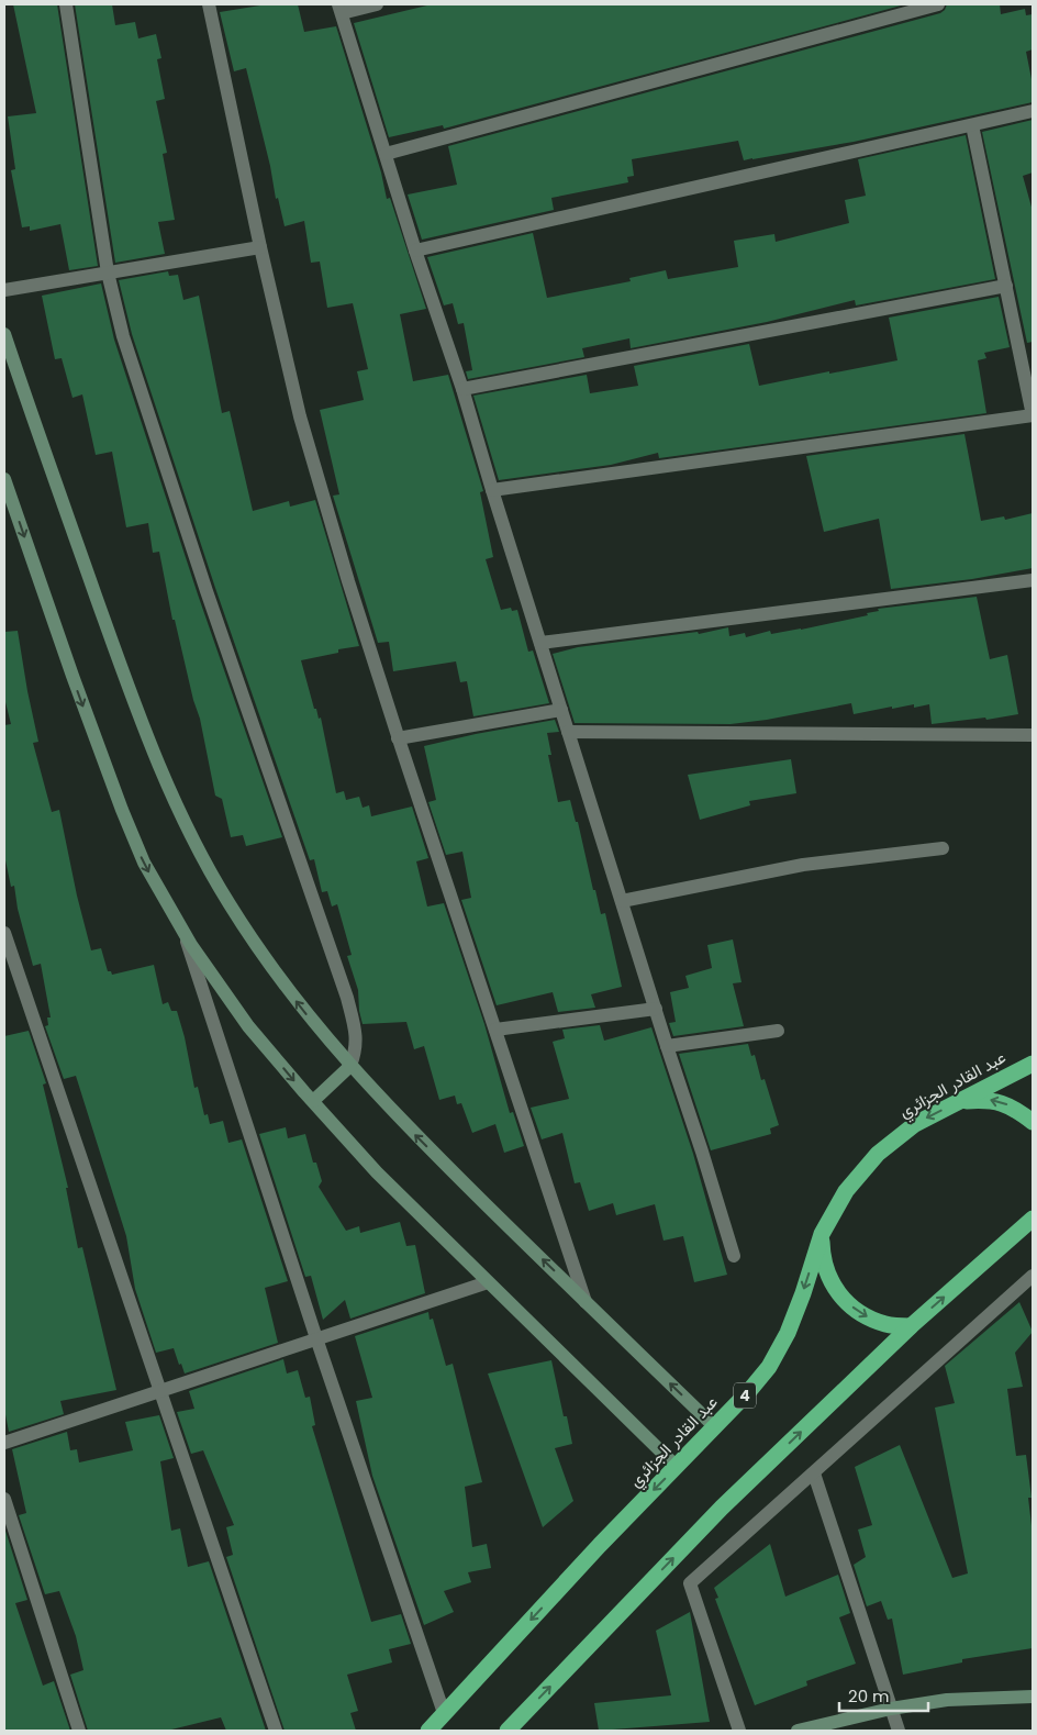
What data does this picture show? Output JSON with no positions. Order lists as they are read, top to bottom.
{
  "streets": {
    "highway": ["عبد القادر الجزائري", "4"]
  },
  "scale_bar": "20 m"
}
